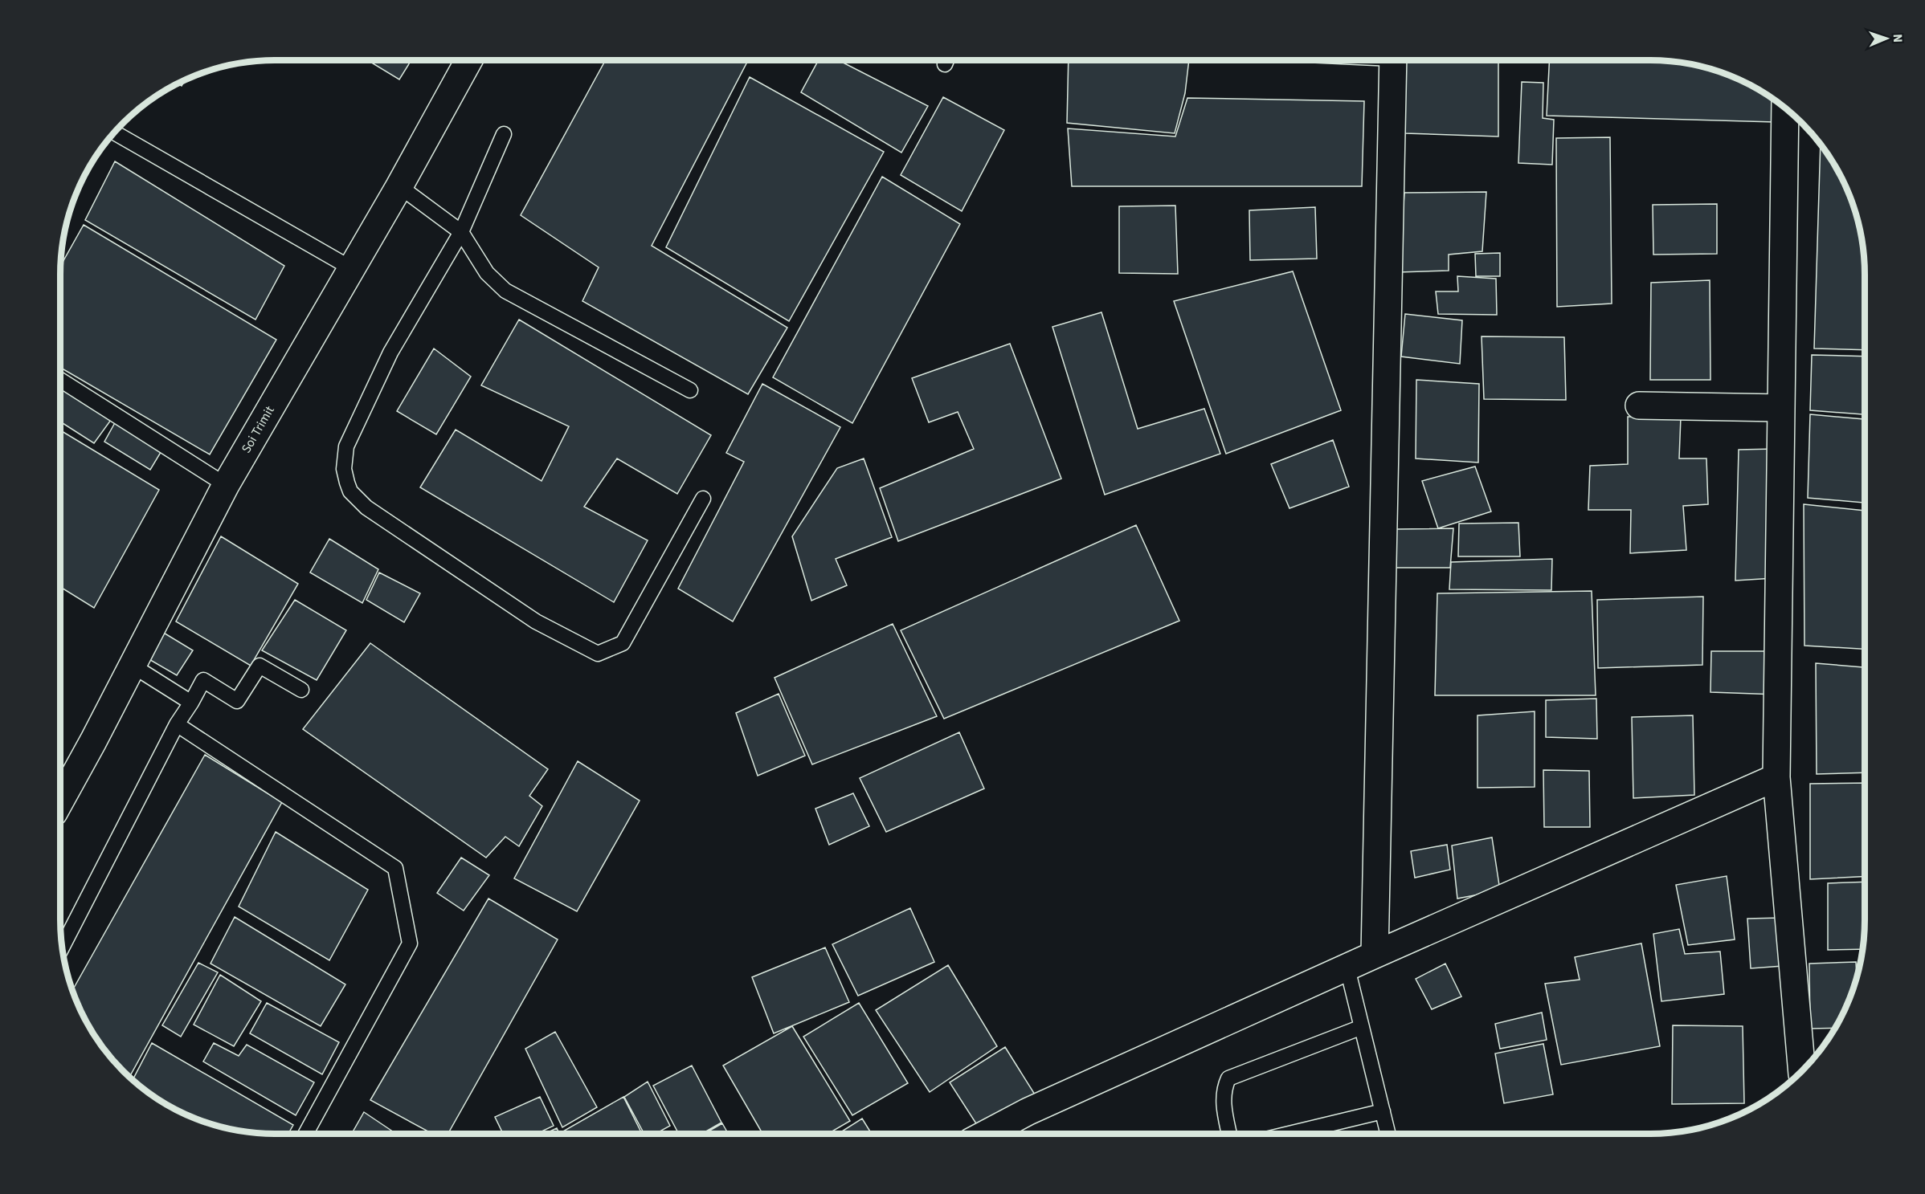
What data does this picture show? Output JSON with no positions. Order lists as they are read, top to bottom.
{
  "streets": {
    "street": ["Soi Trimit"]
  },
  "north": "right"
}
